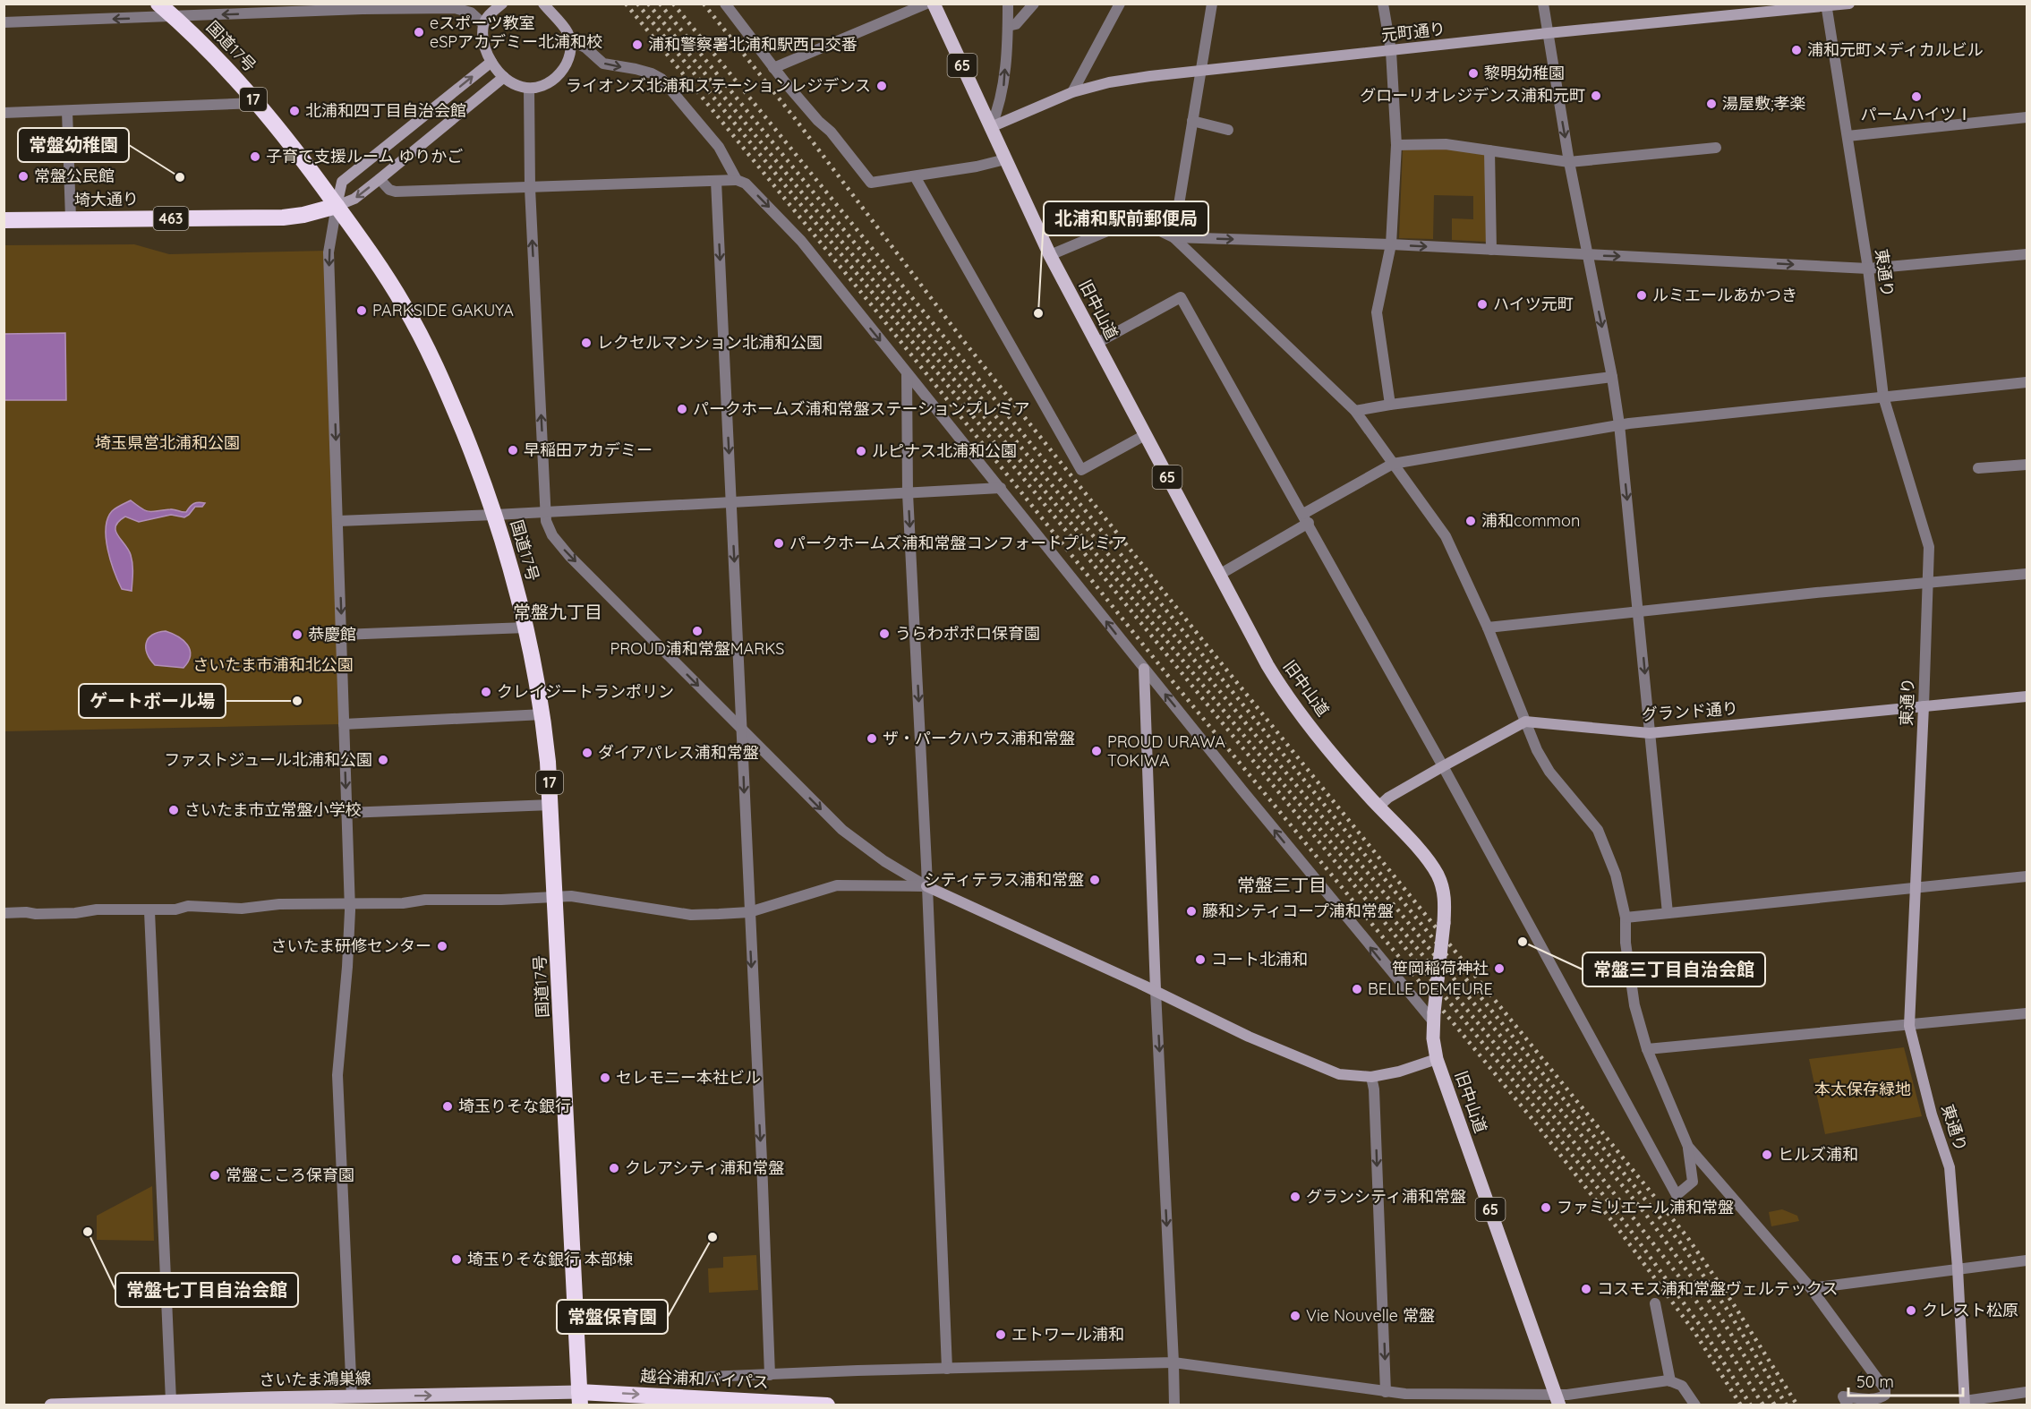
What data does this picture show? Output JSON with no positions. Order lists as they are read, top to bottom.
{
  "streets": {
    "highway": [
      "国道17号",
      "17",
      "埼大通り",
      "463",
      "越谷浦和バイパス"
    ],
    "main road": ["65", "旧中山道", "さいたま鴻巣線"],
    "street": ["元町通り", "東通り", "グランド通り"]
  },
  "crossings": [
    ["元町通り", "東通り"],
    ["元町通り", "旧中山道"],
    ["国道17号", "埼大通り"],
    ["国道17号", "さいたま鴻巣線"],
    ["国道17号", "越谷浦和バイパス"],
    ["東通り", "グランド通り"],
    ["さいたま鴻巣線", "越谷浦和バイパス"]
  ],
  "one_way": ["さいたま鴻巣線", "越谷浦和バイパス"],
  "districts": ["常盤九丁目", "常盤三丁目"],
  "parks": ["埼玉県営北浦和公園", "さいたま市浦和北公園", "本太保存緑地"],
  "places": [
    "eスポーツ教室 eSPアカデミー北浦和校",
    "浦和警察署北浦和駅西口交番",
    "浦和元町メディカルビル",
    "黎明幼稚園",
    "ライオンズ北浦和ステーションレジデンス",
    "グローリオレジデンス浦和元町",
    "パームハイツⅠ",
    "湯屋敷;孝楽",
    "北浦和四丁目自治会館",
    "子育て支援ルーム ゆりかご",
    "常盤公民館",
    "常盤幼稚園",
    "ルミエールあかつき",
    "ハイツ元町",
    "PARKSIDE GAKUYA",
    "北浦和駅前郵便局",
    "レクセルマンション北浦和公園",
    "パークホームズ浦和常盤ステーションプレミア",
    "早稲田アカデミー",
    "ルピナス北浦和公園",
    "浦和common",
    "パークホームズ浦和常盤コンフォートプレミア",
    "PROUD浦和常盤MARKS",
    "うらわポポロ保育園",
    "恭慶館",
    "クレイジートランポリン",
    "ゲートボール場",
    "ザ・パークハウス浦和常盤",
    "PROUD URAWA TOKIWA",
    "ダイアパレス浦和常盤",
    "ファストジュール北浦和公園",
    "さいたま市立常盤小学校",
    "シティテラス浦和常盤",
    "藤和シティコープ浦和常盤",
    "常盤三丁目自治会館",
    "さいたま研修センター",
    "コート北浦和",
    "笹岡稲荷神社",
    "BELLE DEMEURE",
    "セレモニー本社ビル",
    "埼玉りそな銀行",
    "ヒルズ浦和",
    "クレアシティ浦和常盤",
    "常盤こころ保育園",
    "グランシティ浦和常盤",
    "ファミリエール浦和常盤",
    "常盤七丁目自治会館",
    "常盤保育園",
    "埼玉りそな銀行 本部棟",
    "コスモス浦和常盤ヴェルテックス",
    "クレスト松原",
    "Vie Nouvelle 常盤",
    "エトワール浦和"
  ],
  "scale_bar": "50 m"
}
